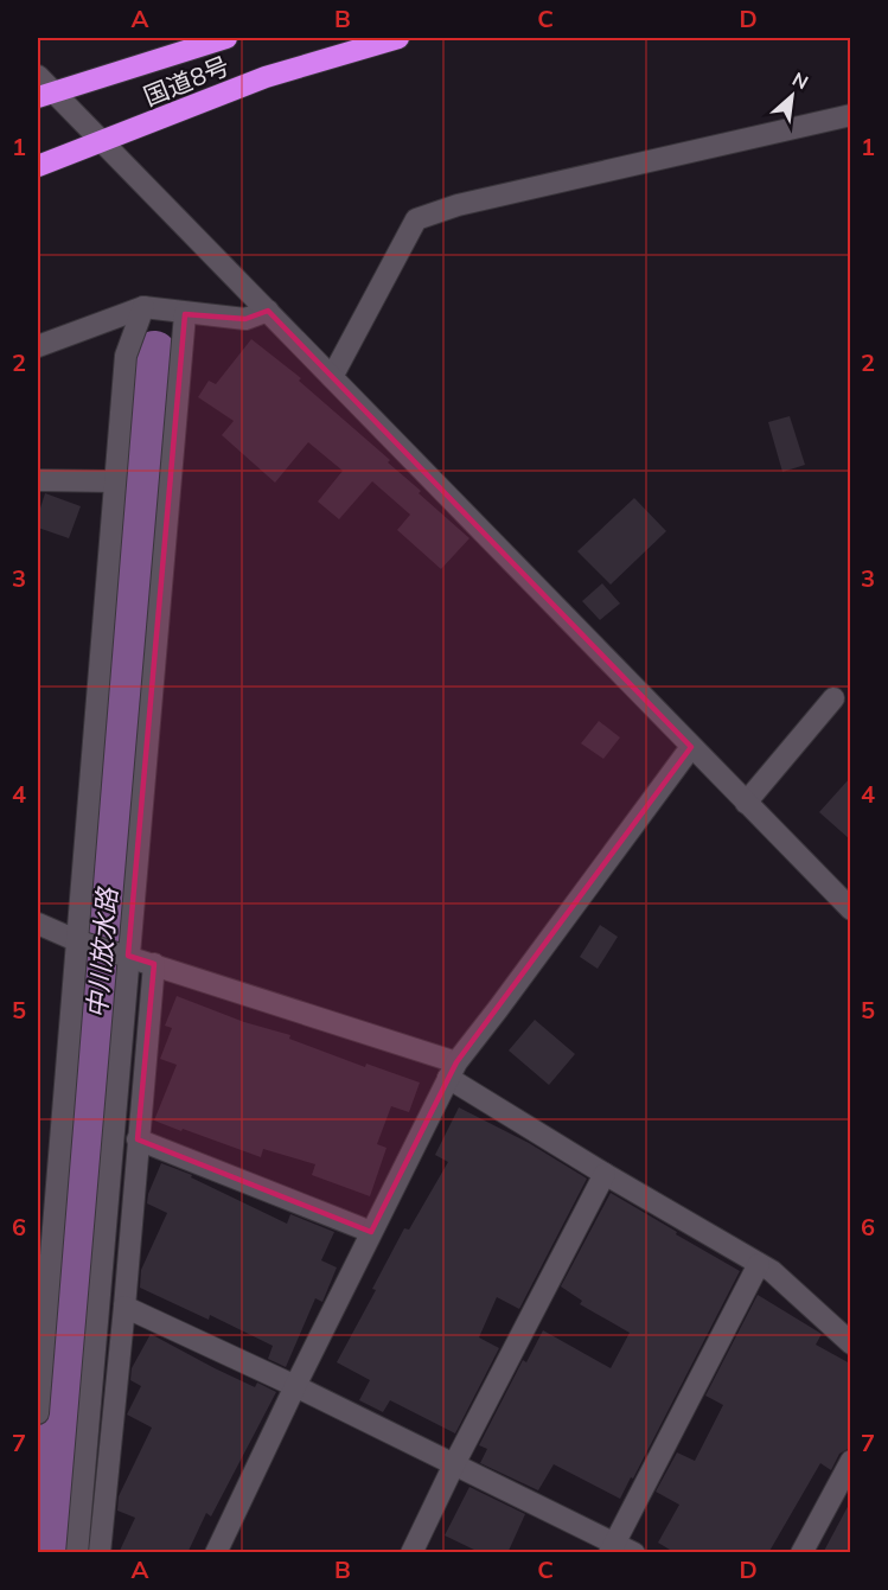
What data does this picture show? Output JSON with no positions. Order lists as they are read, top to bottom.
{
  "streets": {
    "highway": ["国道8号"]
  },
  "water": ["中川放水路"],
  "north": "top right",
  "grid": {
    "columns": [
      "A",
      "B",
      "C",
      "D"
    ],
    "rows": [
      "1",
      "2",
      "3",
      "4",
      "5",
      "6",
      "7"
    ]
  }
}
